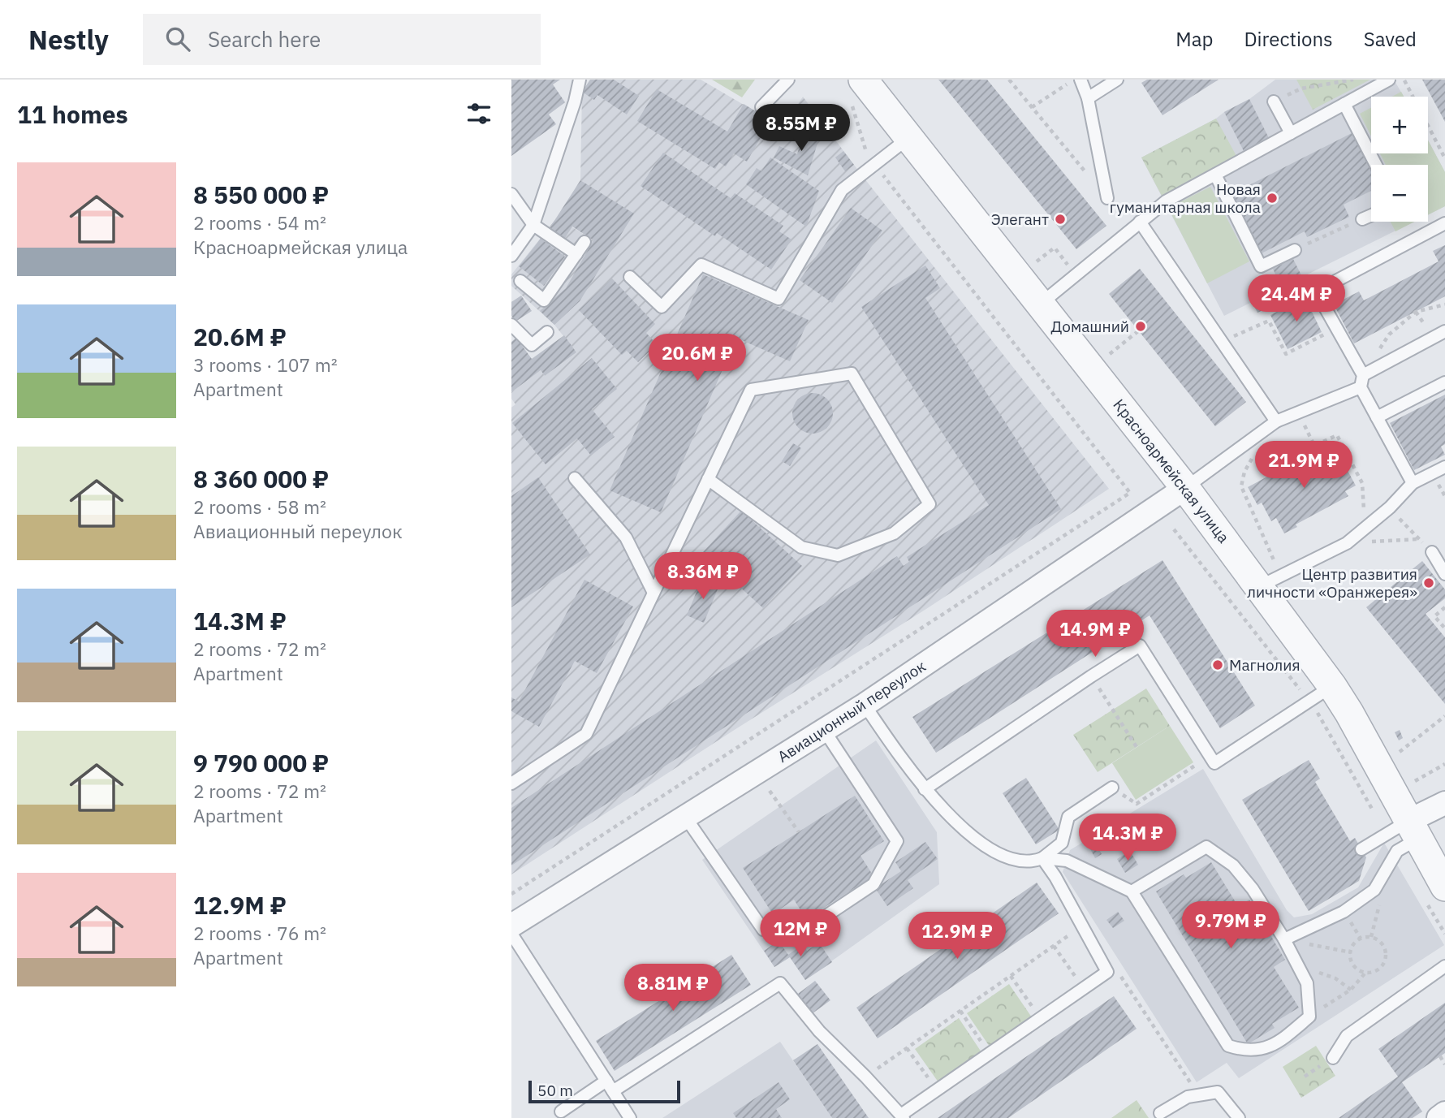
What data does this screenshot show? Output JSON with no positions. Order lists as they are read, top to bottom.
{
  "streets": {
    "street": ["Красноармейская улица", "Авиационный переулок"]
  },
  "crossings": [
    ["Красноармейская улица", "Авиационный переулок"]
  ],
  "places": [
    "Новая гуманитарная школа",
    "Элегант",
    "Домашний",
    "Центр развития личности «Оранжерея»",
    "Магнолия"
  ],
  "scale_bar": "50 m",
  "page": {
    "header": "Nestly",
    "search": "Search here",
    "nav": ["Map", "Directions", "Saved"],
    "heading": "11 homes",
    "map_buttons": ["+", "−"],
    "price": [
      "8.55M ₽",
      "24.4M ₽",
      "20.6M ₽",
      "21.9M ₽",
      "8.36M ₽",
      "14.9M ₽",
      "14.3M ₽",
      "9.79M ₽",
      "12M ₽",
      "12.9M ₽",
      "8.81M ₽"
    ],
    "list": [
      {
        "name": "8 550 000 ₽",
        "note": "2 rooms · 54 m² · Красноармейская улица"
      },
      {
        "name": "20.6M ₽",
        "note": "3 rooms · 107 m² · Apartment"
      },
      {
        "name": "8 360 000 ₽",
        "note": "2 rooms · 58 m² · Авиационный переулок"
      },
      {
        "name": "14.3M ₽",
        "note": "2 rooms · 72 m² · Apartment"
      },
      {
        "name": "9 790 000 ₽",
        "note": "2 rooms · 72 m² · Apartment"
      },
      {
        "name": "12.9M ₽",
        "note": "2 rooms · 76 m² · Apartment"
      }
    ],
    "scale": "50 m"
  }
}
